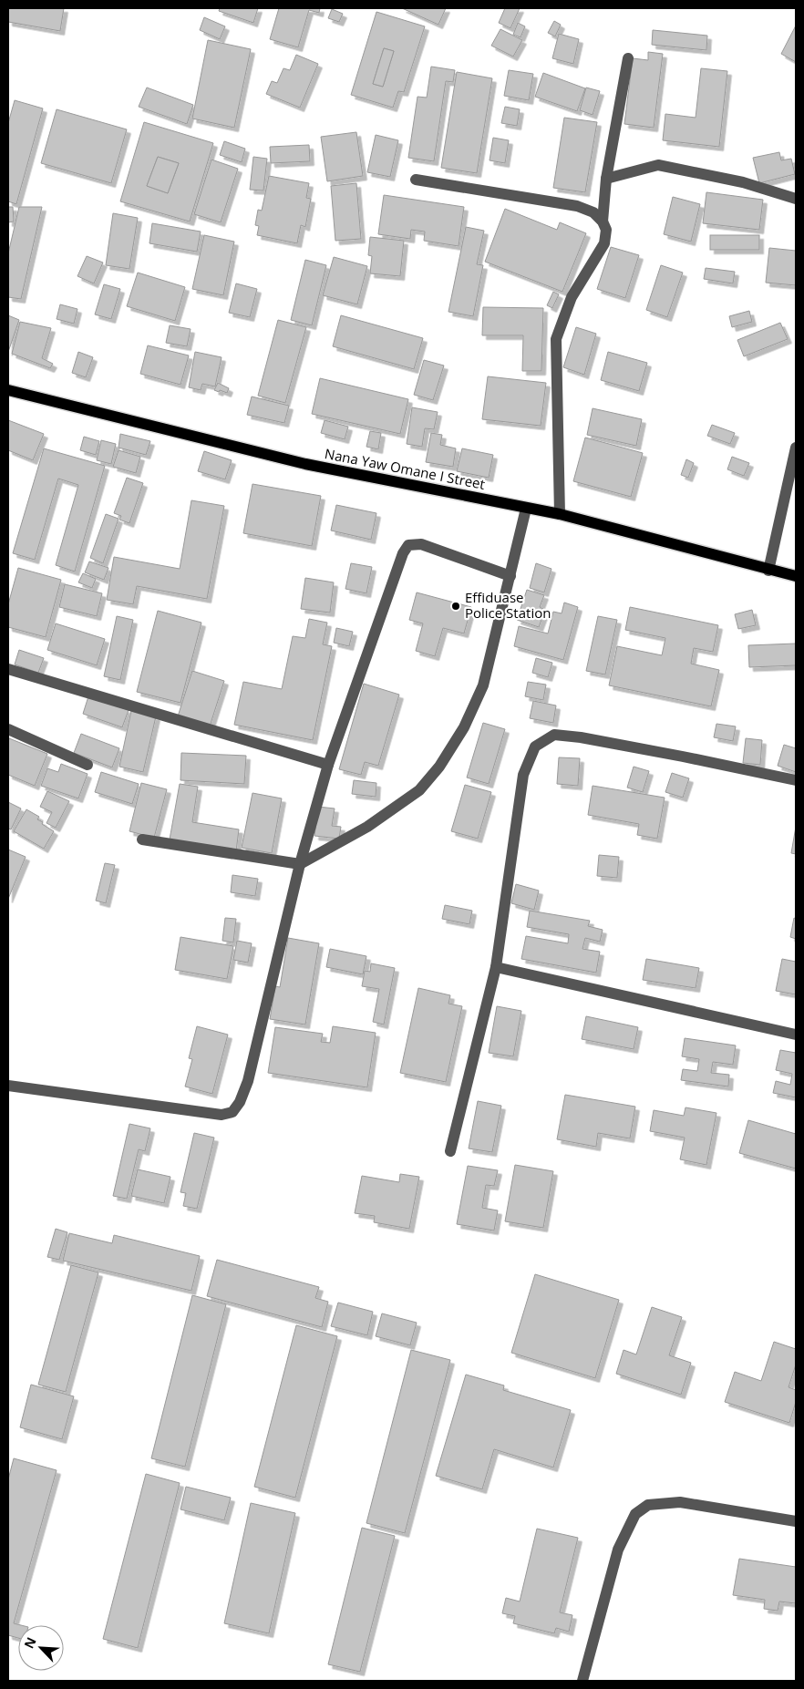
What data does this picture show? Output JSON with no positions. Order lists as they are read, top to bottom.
{
  "streets": {
    "main road": ["Nana Yaw Omane I Street"]
  },
  "places": ["Effiduase Police Station"],
  "north": "top left"
}
